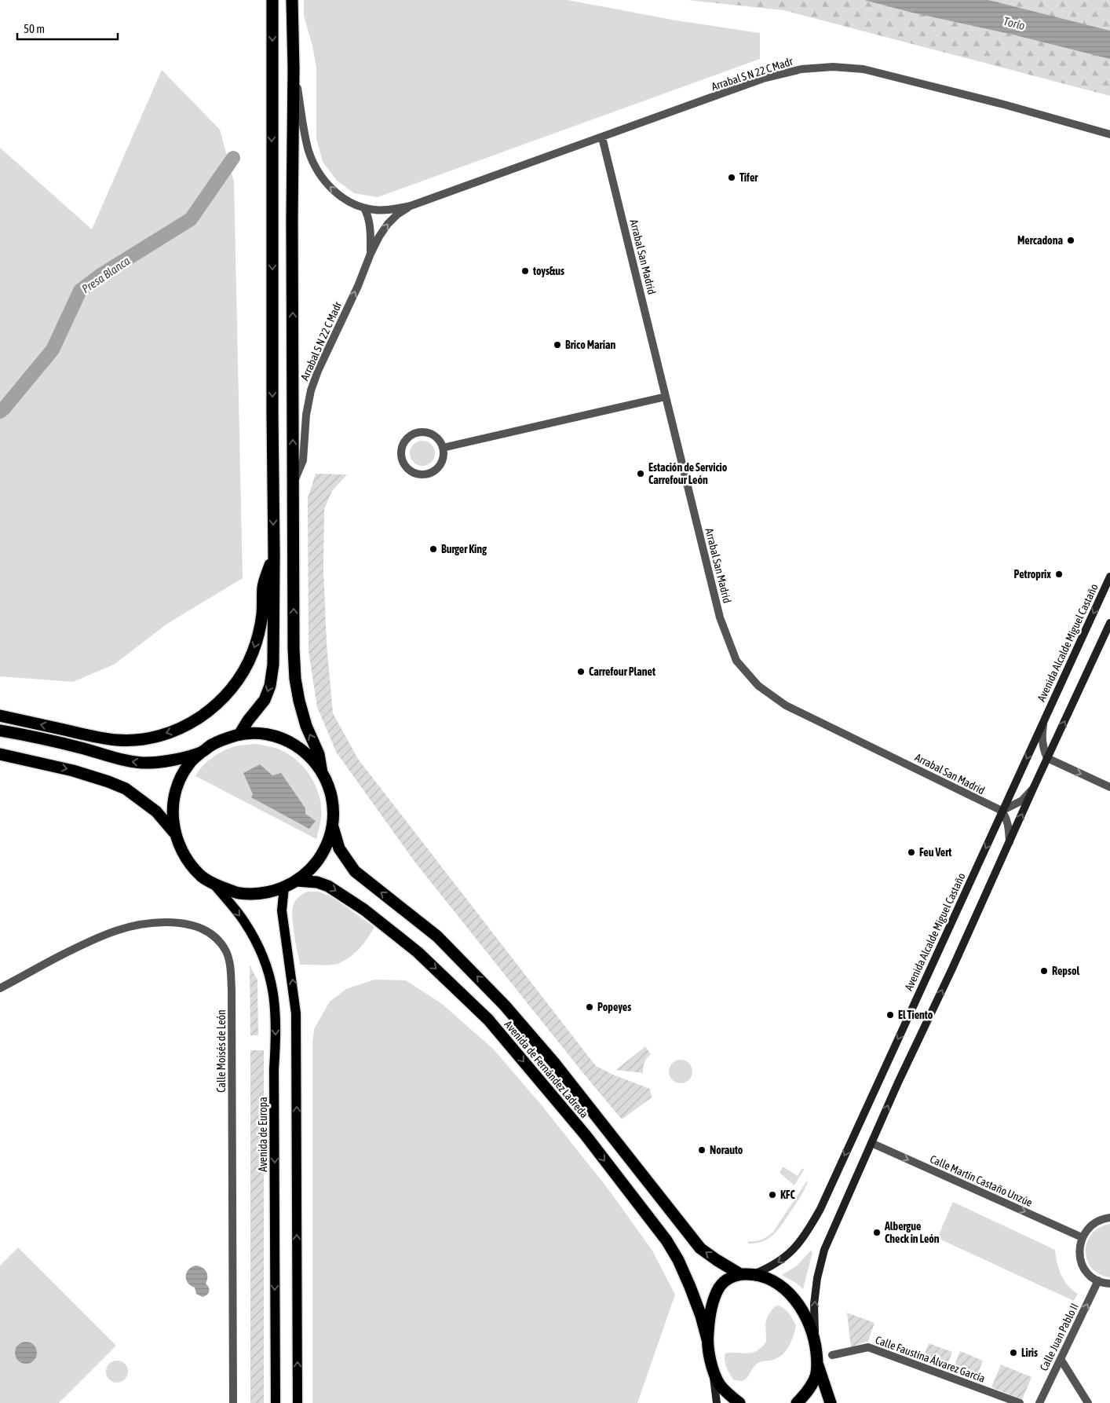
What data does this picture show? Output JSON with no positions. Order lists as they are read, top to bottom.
{
  "streets": {
    "highway": ["Avenida de Fernández Ladreda"],
    "main road": ["Avenida Alcalde Miguel Castaño", "Avenida de Europa"],
    "street": [
      "Arrabal S N 22 C Madr",
      "Arrabal San Madrid",
      "Calle Moisés de León",
      "Calle Martín Castaño Unzúe",
      "Calle Juan Pablo II",
      "Calle Faustina Álvarez García"
    ]
  },
  "crossings": [
    ["Arrabal S N 22 C Madr", "Arrabal San Madrid"],
    ["Arrabal San Madrid", "Avenida Alcalde Miguel Castaño"]
  ],
  "one_way": ["Calle Martín Castaño Unzúe", "Calle Juan Pablo II"],
  "water": ["Torío", "Presa Blanca"],
  "places": [
    "Tifer",
    "Mercadona",
    "toys&us",
    "Brico Marian",
    "Estación de Servicio Carrefour León",
    "Burger King",
    "Petroprix",
    "Carrefour Planet",
    "Feu Vert",
    "Repsol",
    "Popeyes",
    "El Tiento",
    "Norauto",
    "KFC",
    "Albergue Check in León",
    "Liris"
  ],
  "scale_bar": "50 m"
}
